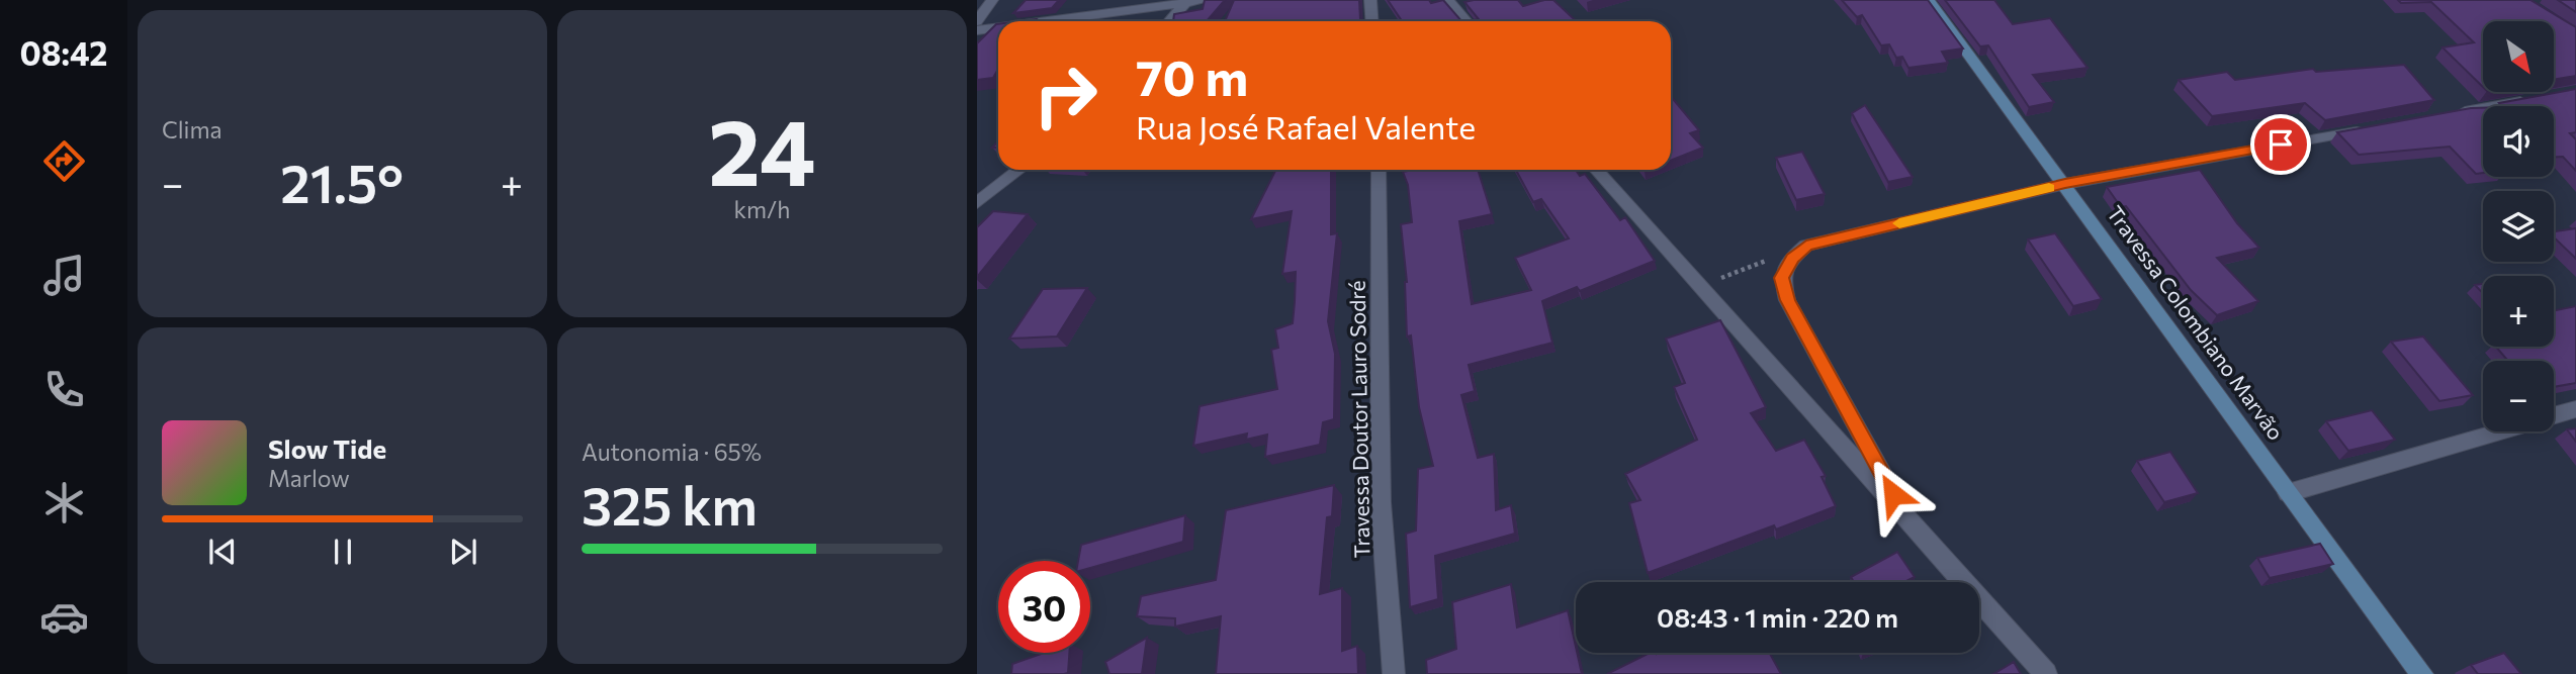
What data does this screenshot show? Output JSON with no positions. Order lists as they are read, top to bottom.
{
  "streets": {
    "main road": ["Travessa Colombiano Marvão"],
    "street": ["Travessa Doutor Lauro Sodré"]
  },
  "north": "bottom right",
  "page": {
    "tabs": "08:42",
    "tile": [
      "Clima",
      ["24", "km/h"],
      ["Autonomia · 65%", "325 km"]
    ],
    "map_buttons": ["+", "−"],
    "turn": ["70 m", "Rua José Rafael Valente"],
    "heat": ["−", "21.5°", "+"],
    "song": ["Slow Tide", "Marlow"],
    "limit": "30",
    "trip": "08:43 · 1 min · 220 m"
  }
}
